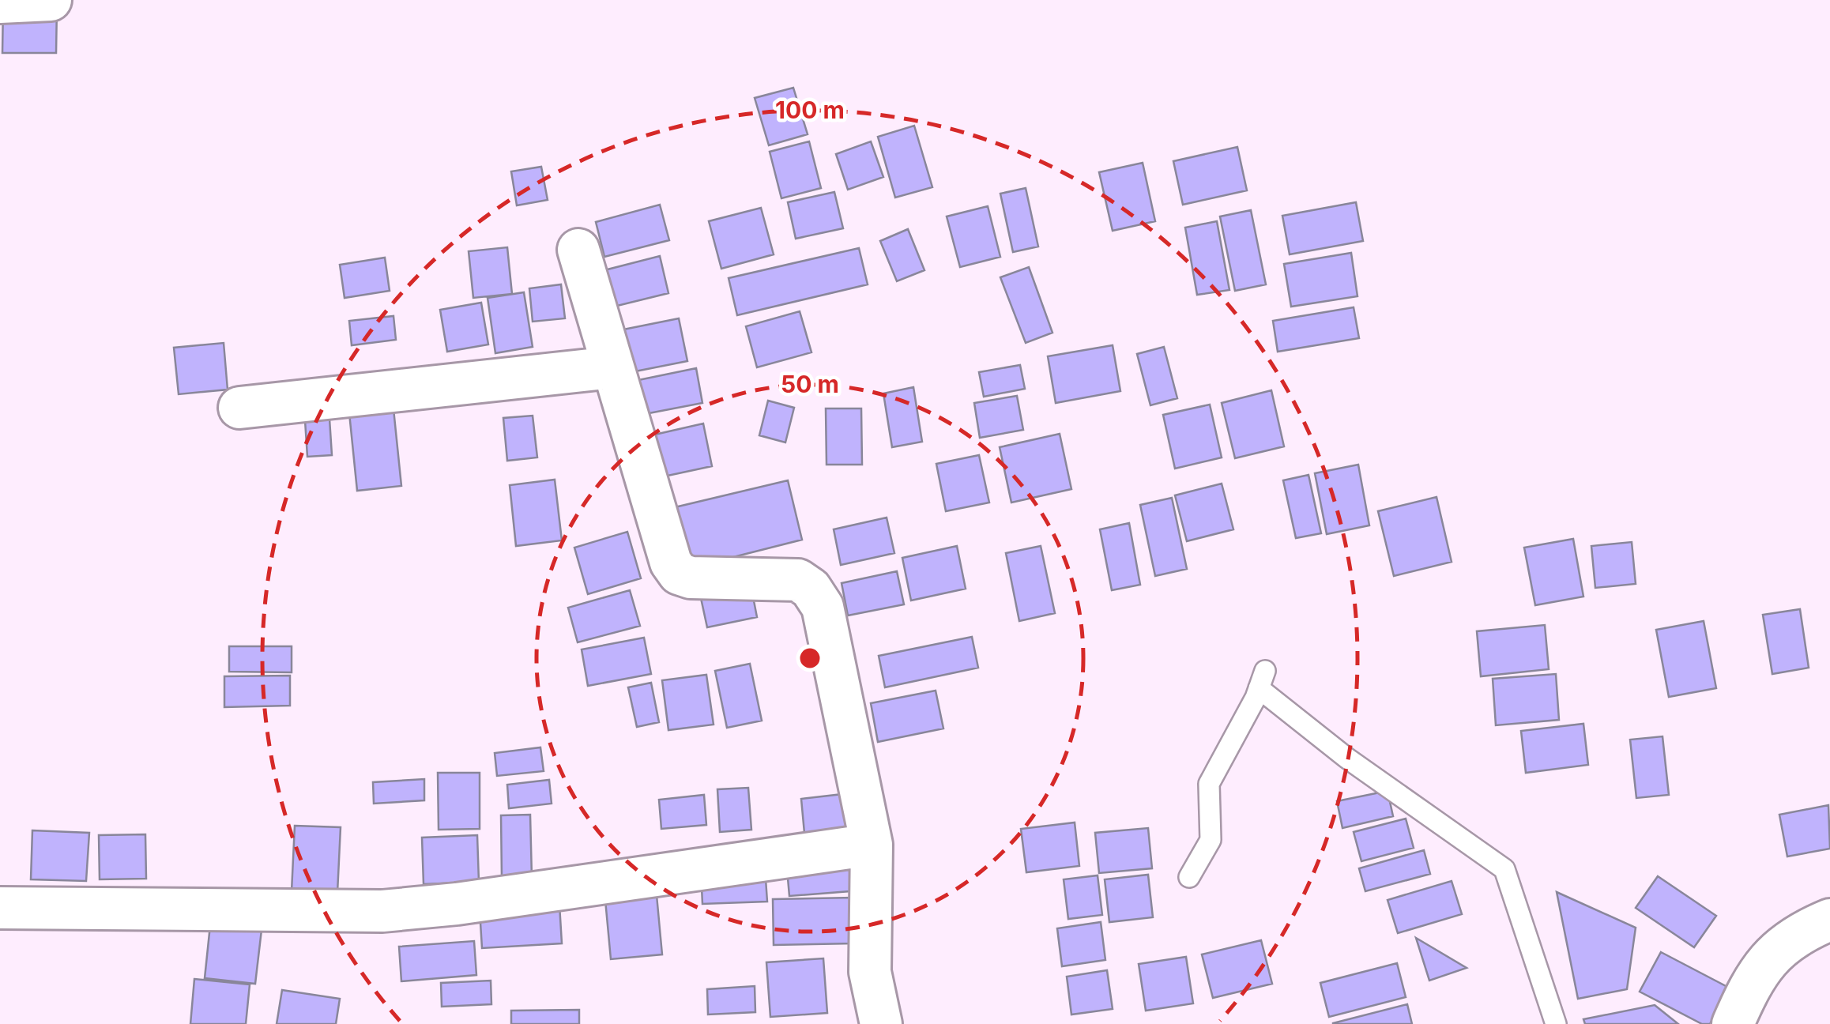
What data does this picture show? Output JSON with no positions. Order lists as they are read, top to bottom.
{
  "rings": ["100 m", "50 m"]
}
